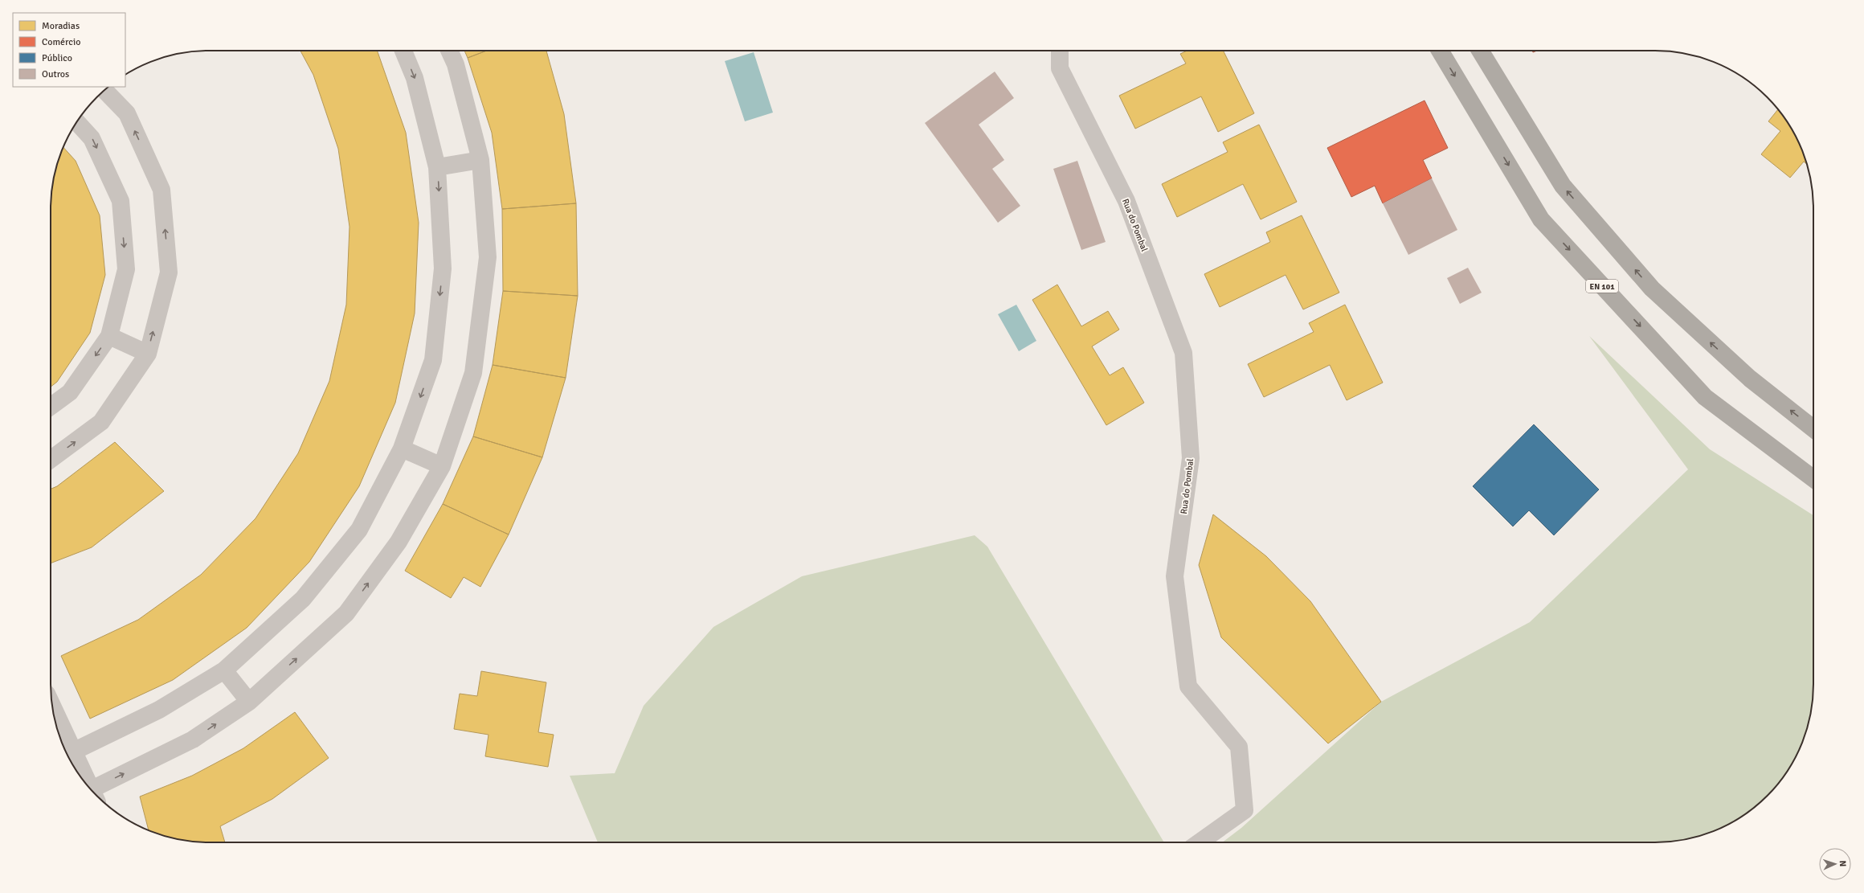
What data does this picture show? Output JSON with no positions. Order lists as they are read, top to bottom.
{
  "streets": {
    "highway": ["EN 101"],
    "street": ["Rua do Pombal"]
  },
  "legend": [
    "Moradias",
    "Comércio",
    "Público",
    "Outros"
  ],
  "north": "right"
}
